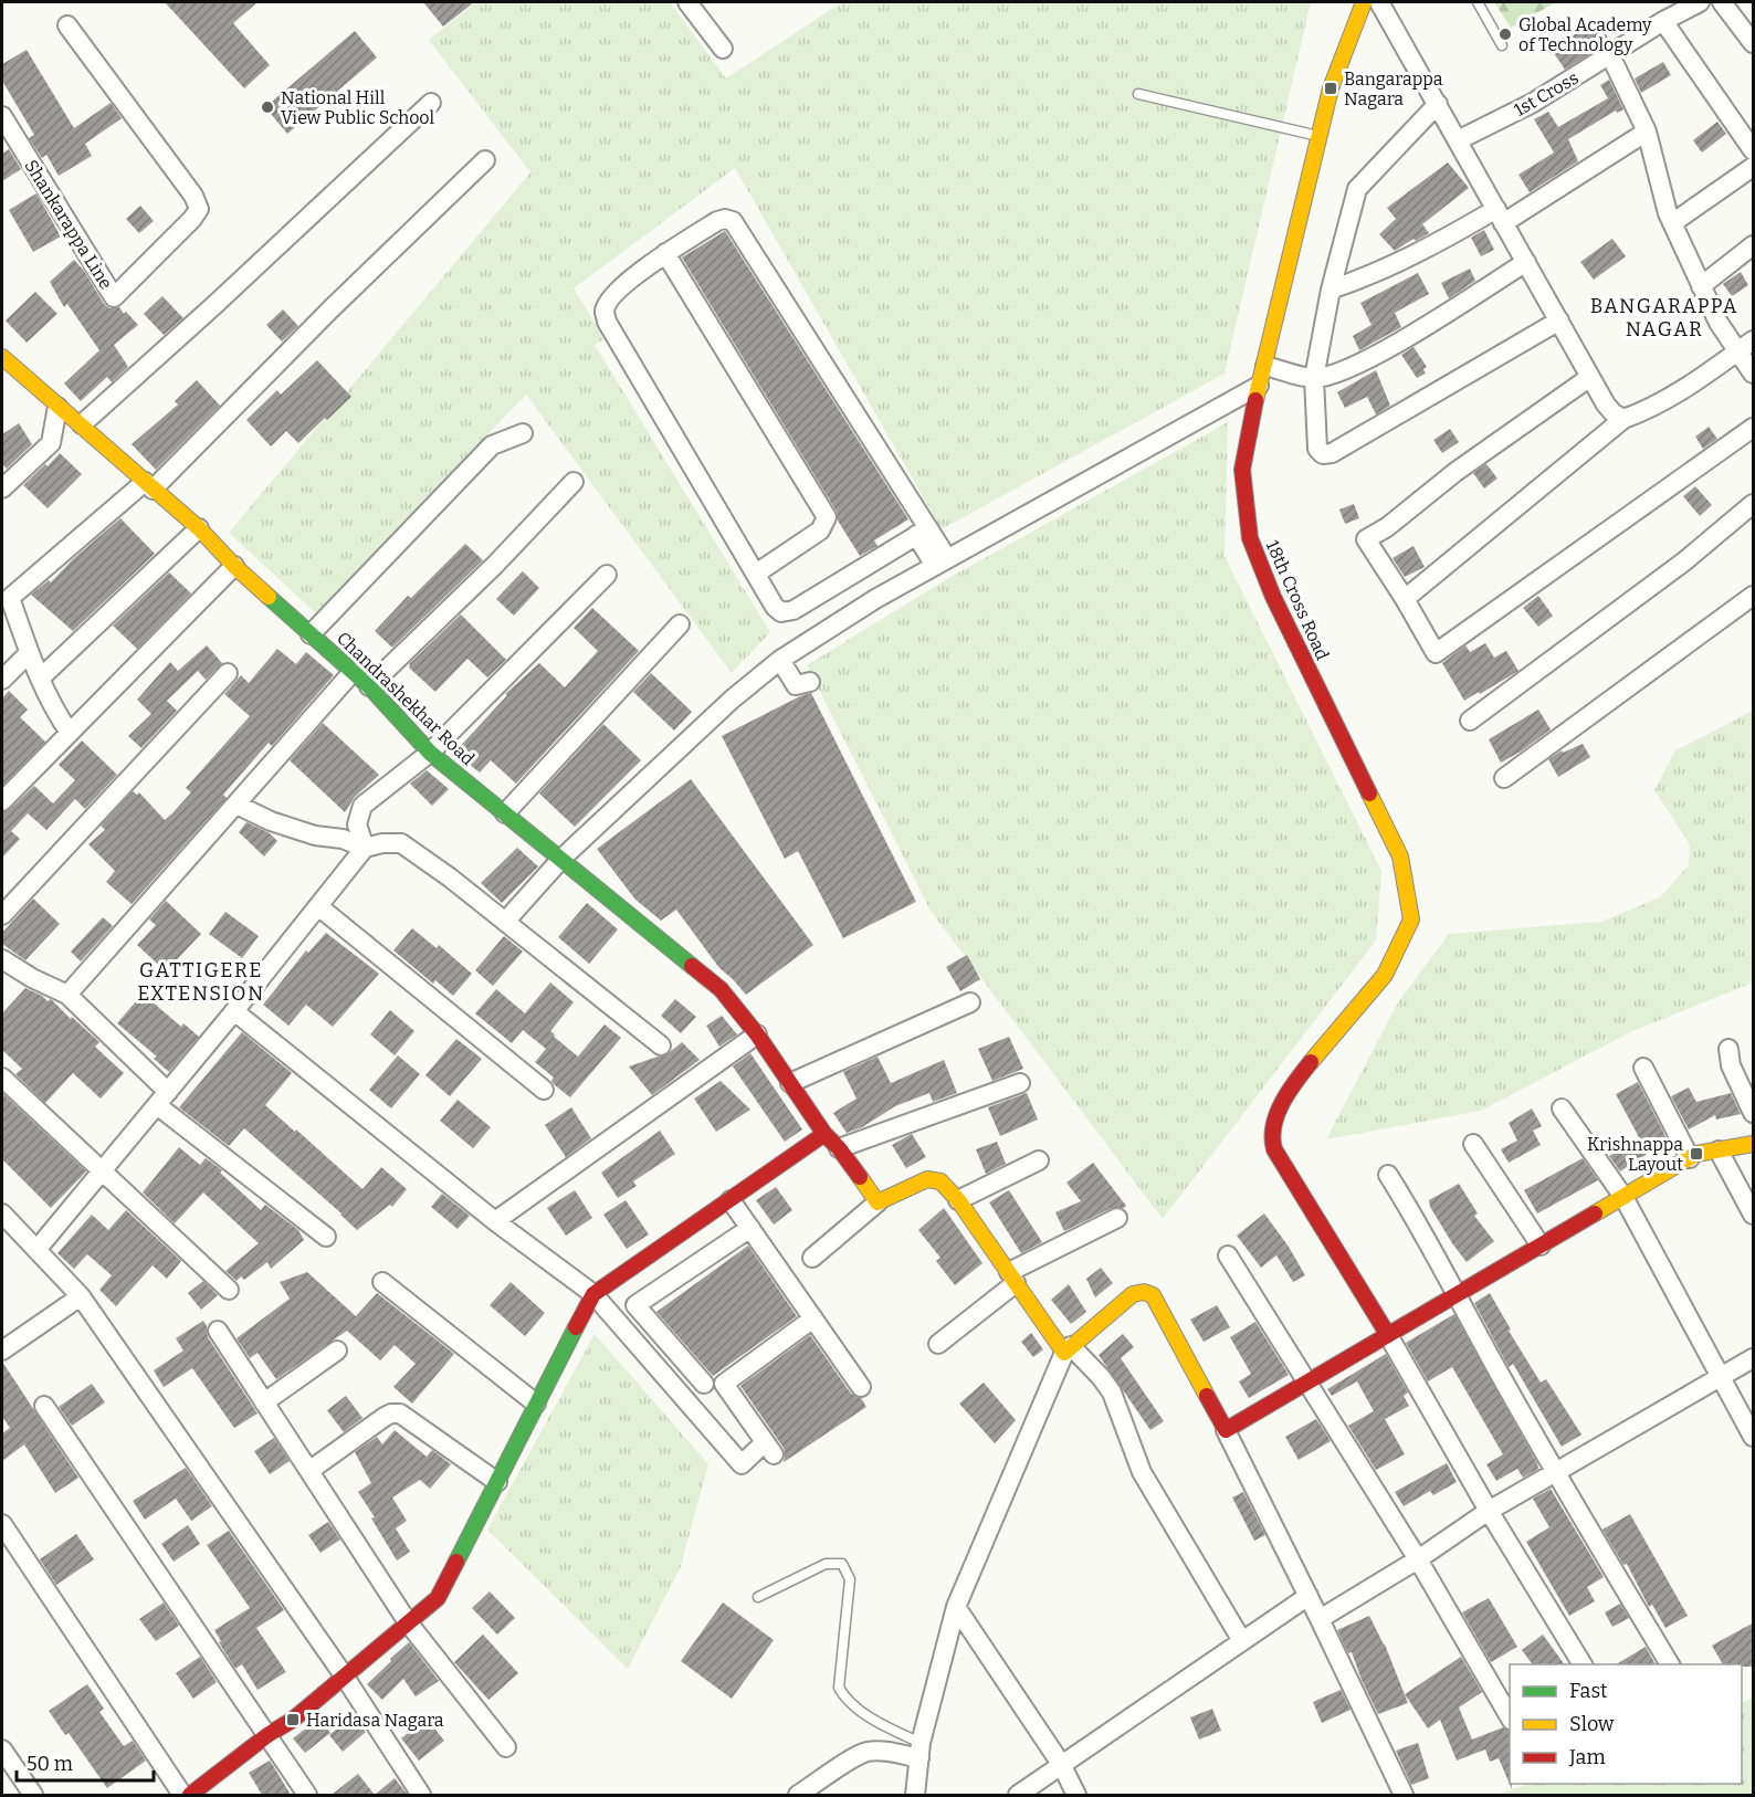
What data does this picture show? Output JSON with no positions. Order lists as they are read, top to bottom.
{
  "streets": {
    "street": [
      "1st Cross",
      "Shankarappa Line",
      "18th Cross Road",
      "Chandrashekhar Road"
    ]
  },
  "districts": ["BANGARAPPA NAGAR", "GATTIGERE EXTENSION"],
  "places": {
    "other": ["Global Academy of Technology", "National Hill View Public School"],
    "transit": ["Bangarappa Nagara", "Krishnappa Layout", "Haridasa Nagara"]
  },
  "legend": ["Fast", "Slow", "Jam"],
  "scale_bar": "50 m"
}
